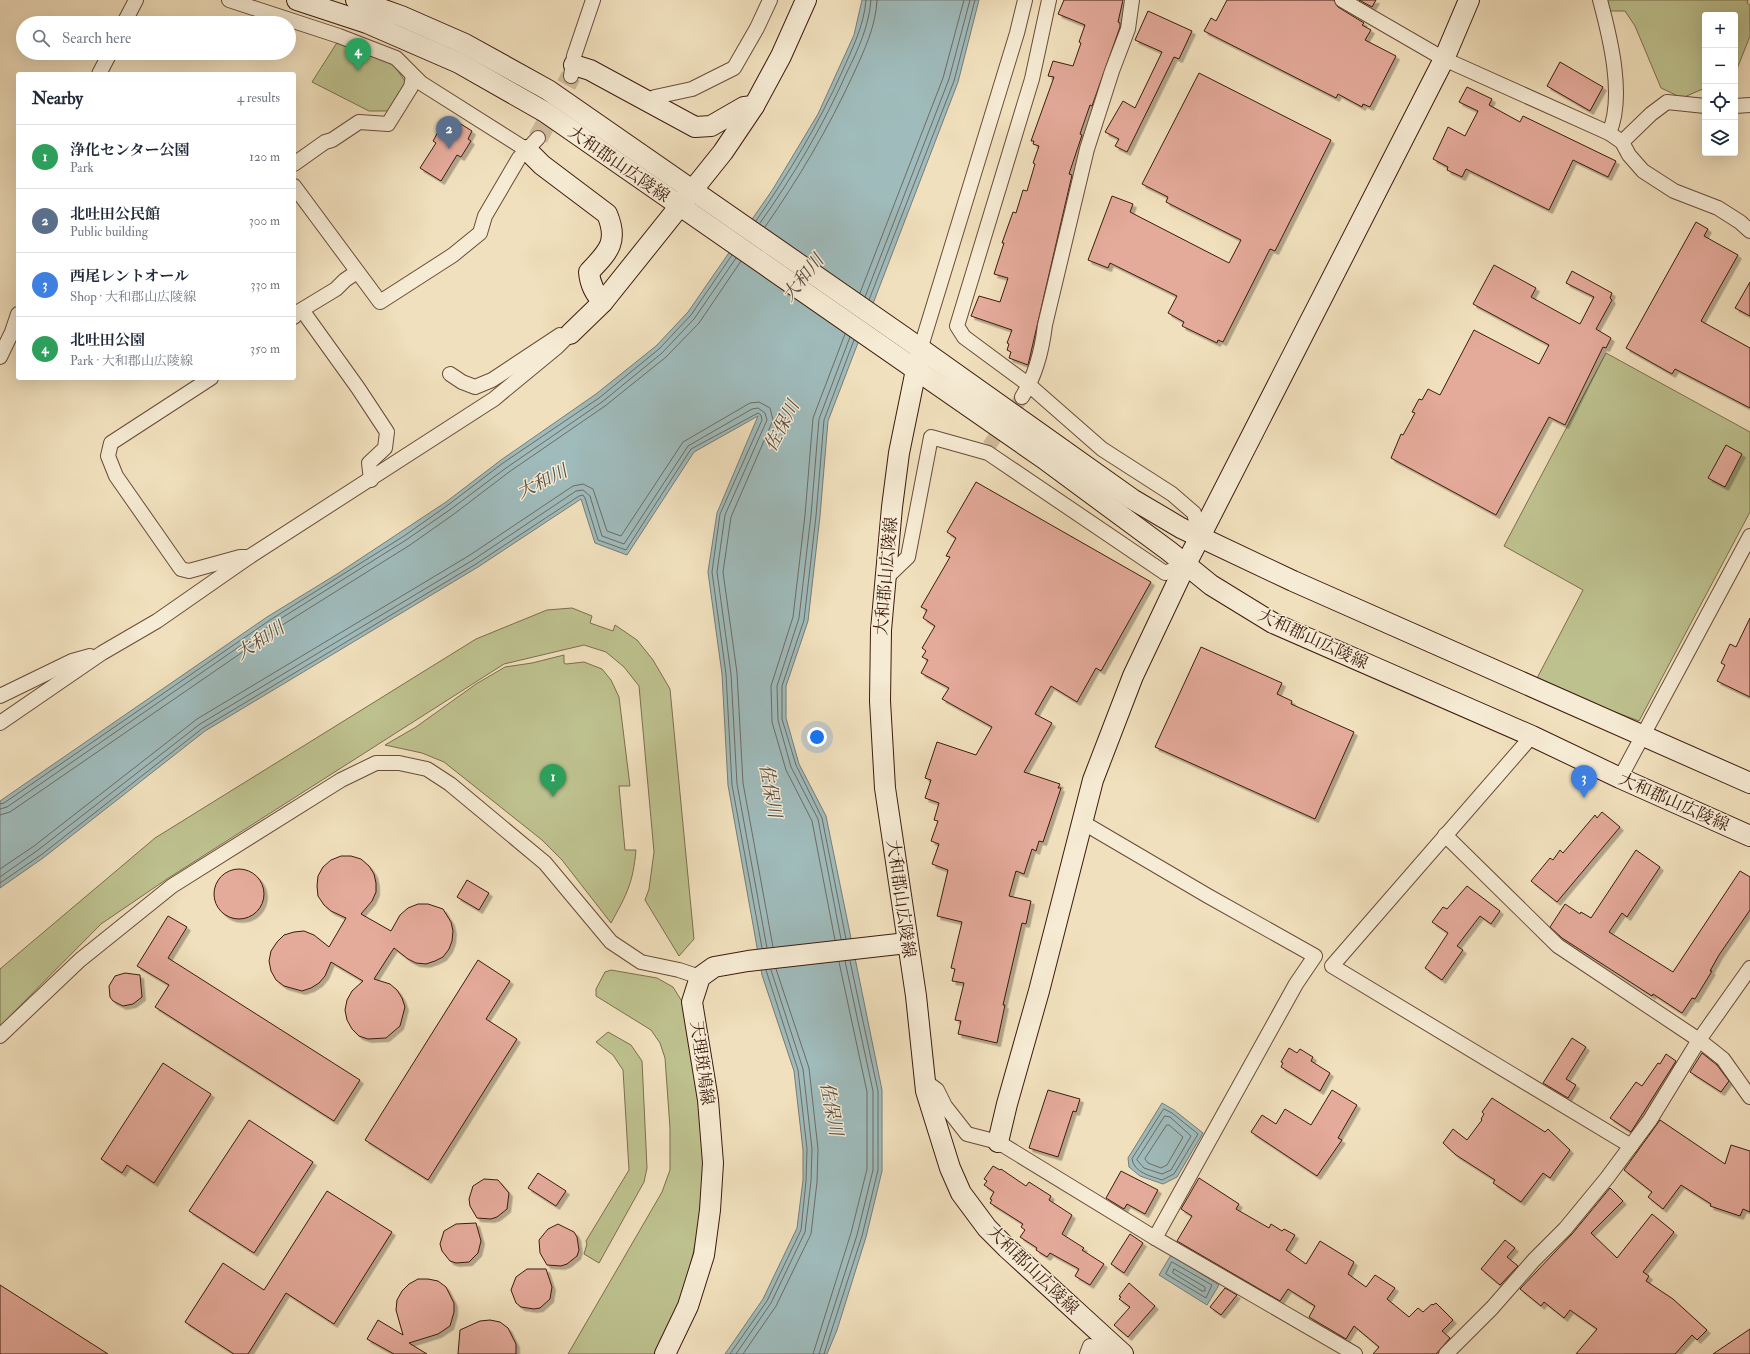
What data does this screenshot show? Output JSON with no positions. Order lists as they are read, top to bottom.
{
  "streets": {
    "main road": ["大和郡山広陵線", "天理斑鳩線"]
  },
  "water": ["大和川", "佐保川"],
  "page": {
    "map_buttons": ["+", "−"],
    "search": "Search here",
    "pins": [
      "4",
      "2",
      "1",
      "3"
    ],
    "heading": ["Nearby", "4 results"],
    "list": [
      {
        "mark": "1",
        "name": "浄化センター公園",
        "note": "Park",
        "value": "120 m"
      },
      {
        "mark": "2",
        "name": "北吐田公民館",
        "note": "Public building",
        "value": "300 m"
      },
      {
        "mark": "3",
        "name": "西尾レントオール",
        "note": "Shop · 大和郡山広陵線",
        "value": "330 m"
      },
      {
        "mark": "4",
        "name": "北吐田公園",
        "note": "Park · 大和郡山広陵線",
        "value": "350 m"
      }
    ]
  }
}
